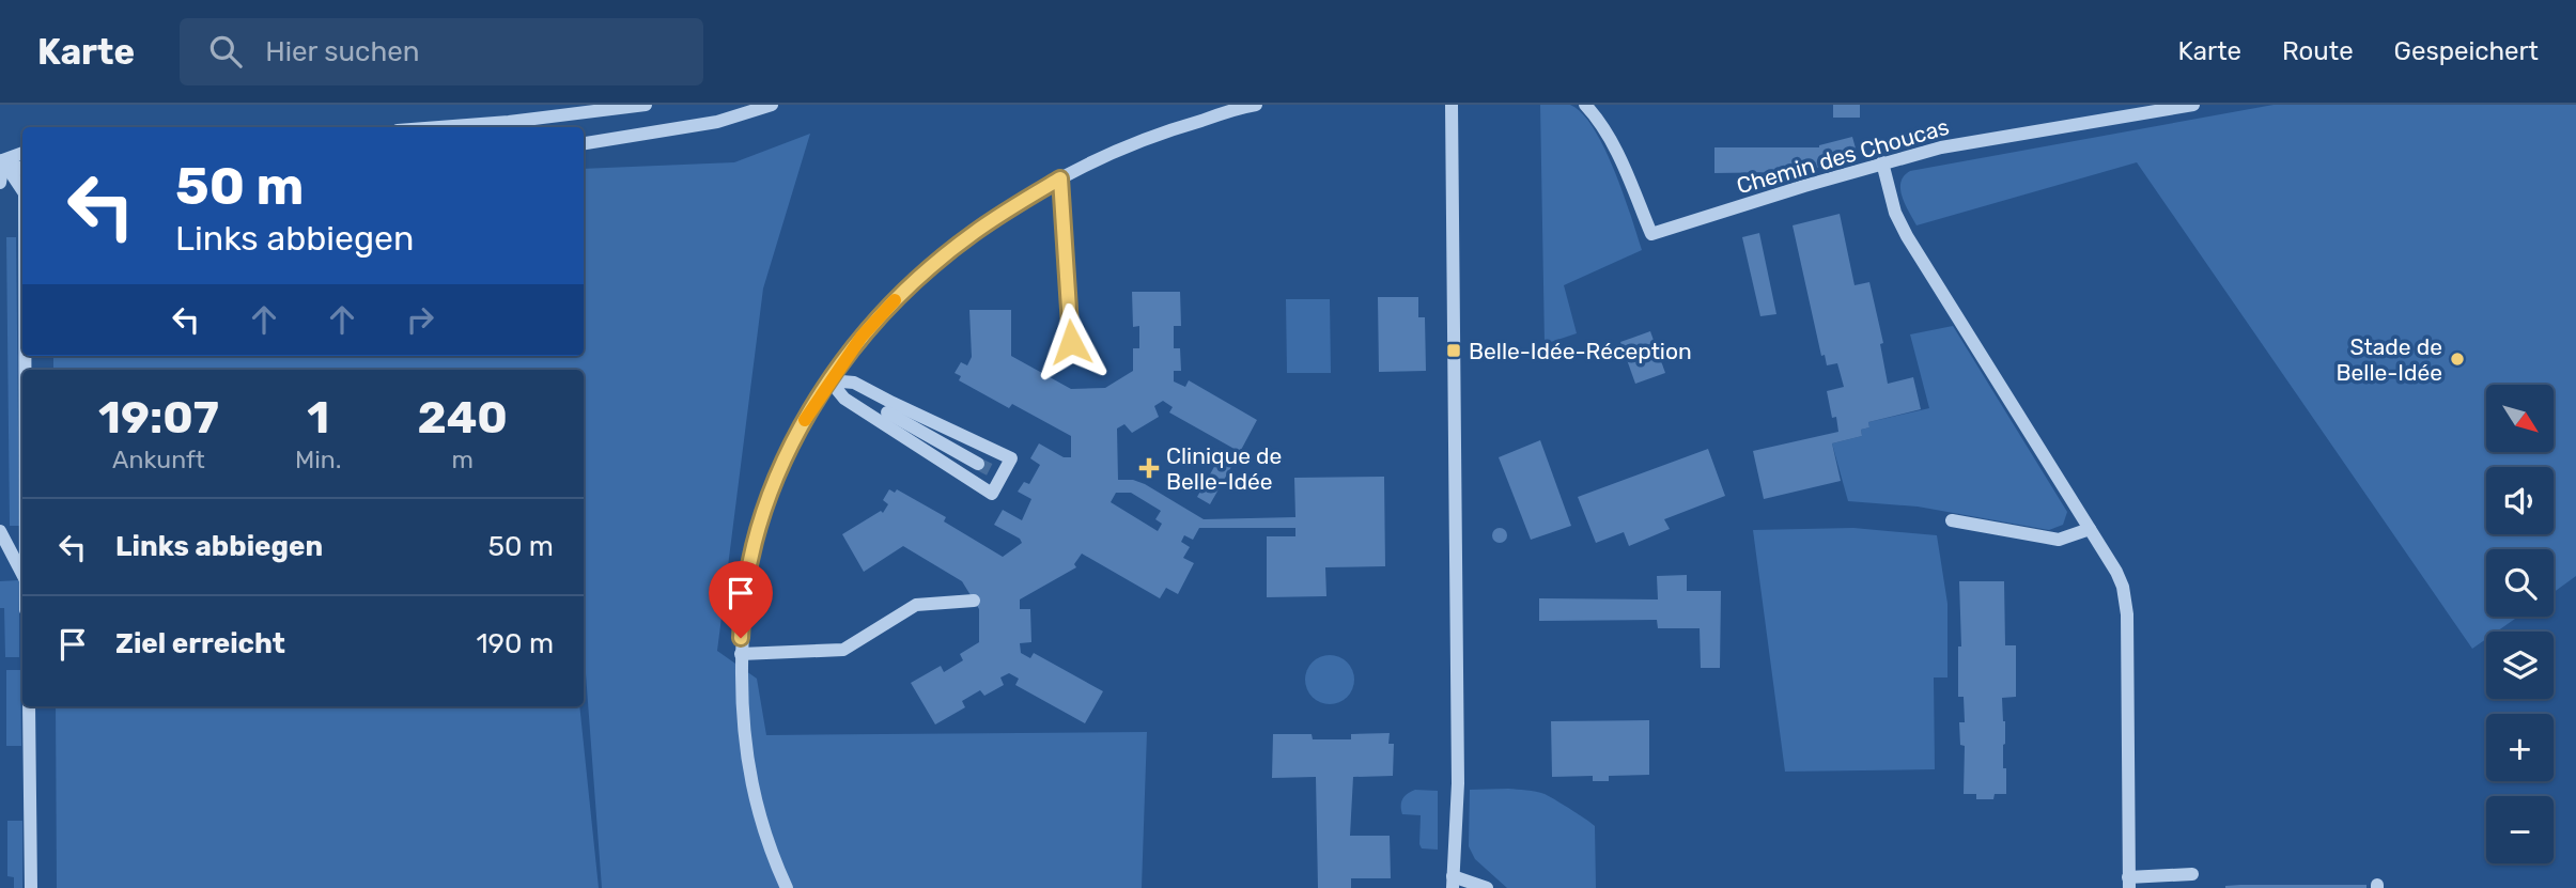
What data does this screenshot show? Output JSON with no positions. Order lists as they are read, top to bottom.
{
  "streets": {
    "street": ["Chemin des Choucas"]
  },
  "places": {
    "transit": ["Belle-Idée-Réception"],
    "other": ["Stade de Belle-Idée"],
    "health": ["Clinique de Belle-Idée"]
  },
  "north": "bottom right",
  "page": {
    "header": "Karte",
    "search": "Hier suchen",
    "nav": ["Karte", "Route", "Gespeichert"],
    "turn": ["50 m", "Links abbiegen"],
    "eta": [
      "19:07",
      "Ankunft",
      "1",
      "Min.",
      "240",
      "m"
    ],
    "map_buttons": ["+", "−"],
    "list": [
      {
        "name": "Links abbiegen",
        "value": "50 m"
      },
      {
        "name": "Ziel erreicht",
        "value": "190 m"
      }
    ]
  }
}
